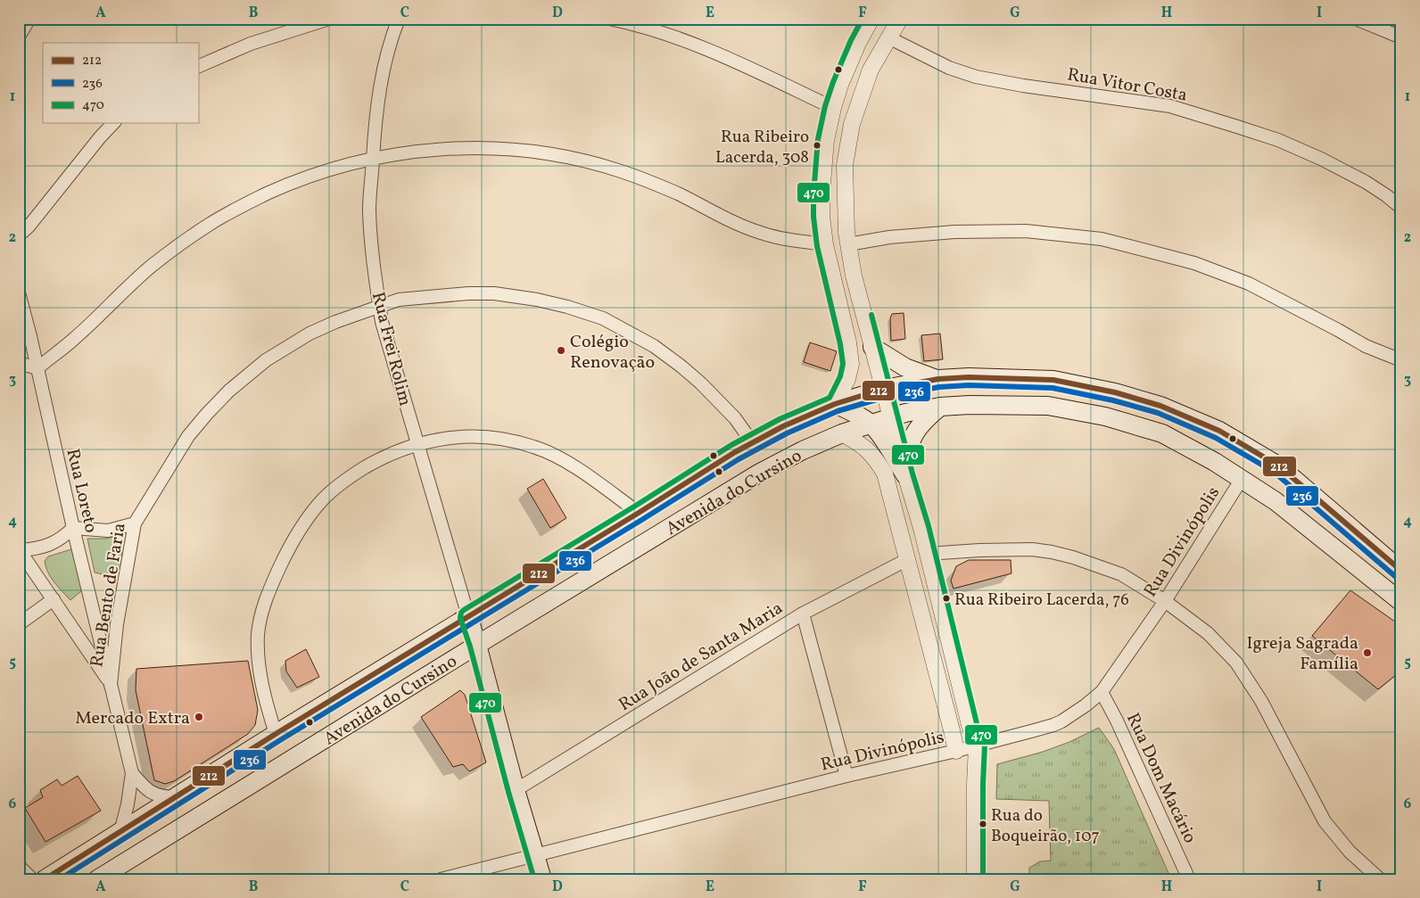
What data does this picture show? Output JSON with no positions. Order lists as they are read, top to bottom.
{
  "streets": {
    "main road": ["Rua Frei Rolim", "Avenida do Cursino"],
    "street": [
      "Rua Vitor Costa",
      "Rua Loreto",
      "Rua Divinópolis",
      "Rua Bento de Faria",
      "Rua João de Santa Maria",
      "Rua Dom Macário"
    ]
  },
  "crossings": [
    ["Rua Frei Rolim", "Avenida do Cursino"],
    ["Rua Frei Rolim", "Rua Divinópolis"],
    ["Rua Frei Rolim", "Rua Bento de Faria"],
    ["Rua Frei Rolim", "Rua João de Santa Maria"],
    ["Rua Loreto", "Avenida do Cursino"],
    ["Rua Loreto", "Rua Bento de Faria"],
    ["Avenida do Cursino", "Rua Divinópolis"],
    ["Avenida do Cursino", "Rua Bento de Faria"],
    ["Rua Divinópolis", "Rua Dom Macário"]
  ],
  "places": [
    "Rua Ribeiro Lacerda, 308",
    "Colégio Renovação",
    "Rua Ribeiro Lacerda, 76",
    "Igreja Sagrada Família",
    "Mercado Extra",
    "Rua do Boqueirão, 107"
  ],
  "lines": ["transit line 470", "transit line 212", "transit line 236"],
  "legend": ["212", "236", "470"],
  "grid": {
    "columns": [
      "A",
      "B",
      "C",
      "D",
      "E",
      "F",
      "G",
      "H",
      "I"
    ],
    "rows": [
      "1",
      "2",
      "3",
      "4",
      "5",
      "6"
    ]
  }
}
